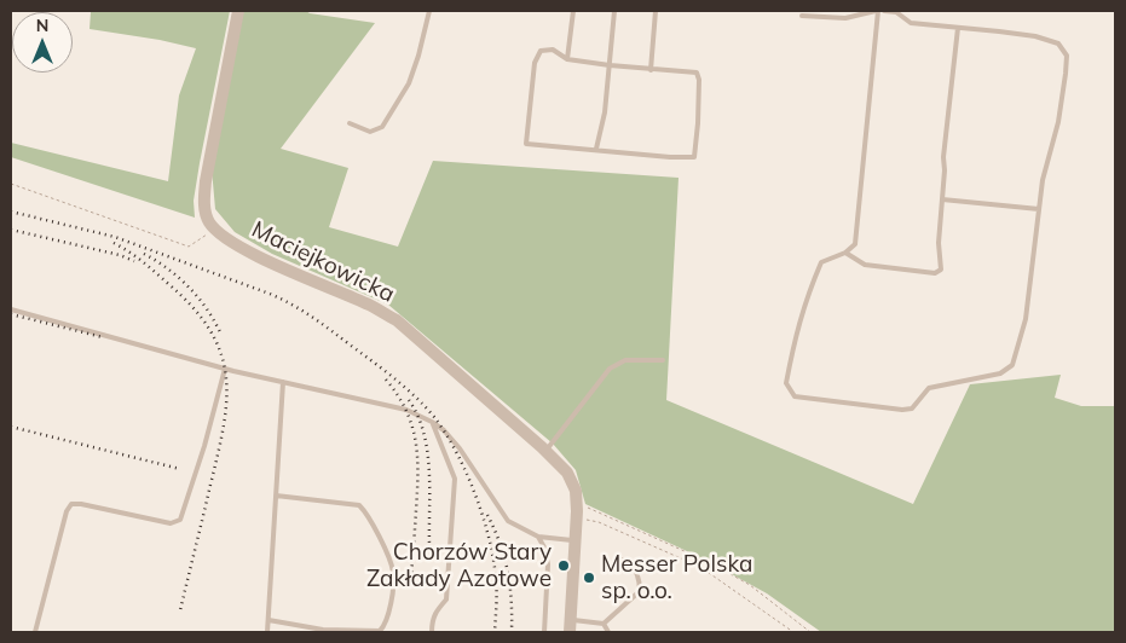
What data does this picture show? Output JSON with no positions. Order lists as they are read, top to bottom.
{
  "streets": {
    "street": ["Maciejkowicka"]
  },
  "places": ["Chorzów Stary Zakłady Azotowe", "Messer Polska sp. o.o."],
  "north": "top"
}
